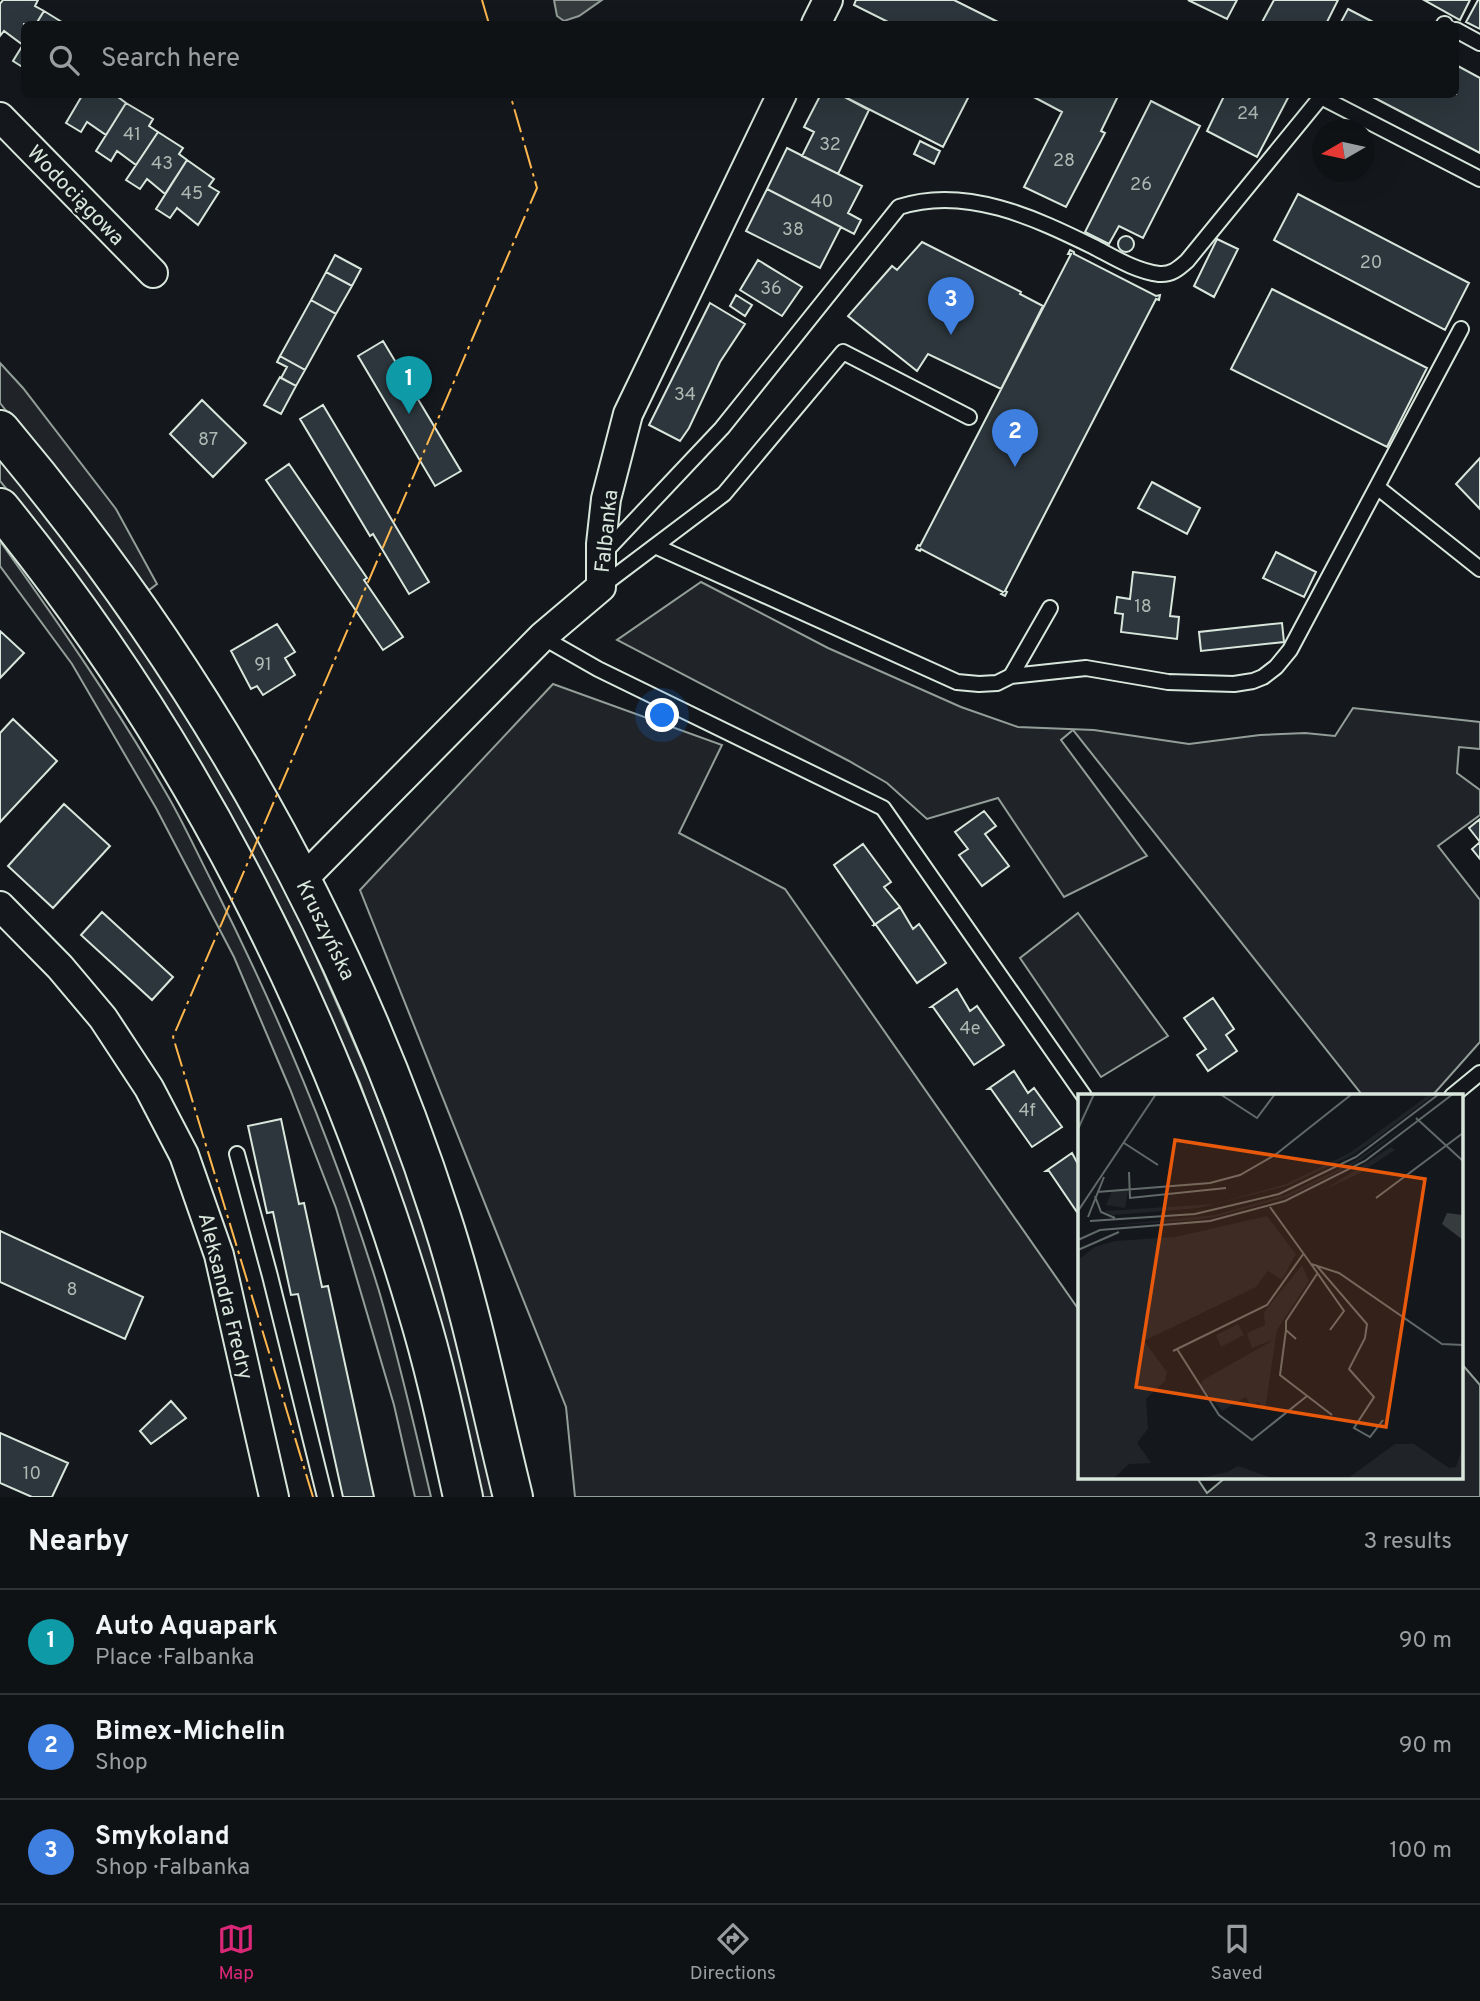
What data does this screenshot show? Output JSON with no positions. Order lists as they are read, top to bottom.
{
  "streets": {
    "main road": ["Kruszyńska"],
    "street": ["Wodociągowa", "Falbanka", "Aleksandra Fredry"]
  },
  "crossings": [
    ["Falbanka", "Kruszyńska"]
  ],
  "house_numbers": [
    "24",
    "41",
    "32",
    "28",
    "43",
    "26",
    "45",
    "40",
    "38",
    "20",
    "36",
    "34",
    "87",
    "18",
    "91",
    "4e",
    "4f",
    "8",
    "10"
  ],
  "north": "left",
  "page": {
    "search": "Search here",
    "pins": ["3", "1", "2"],
    "heading": ["Nearby", "3 results"],
    "list": [
      {
        "mark": "1",
        "name": "Auto Aquapark",
        "note": "Place · Falbanka",
        "value": "90 m"
      },
      {
        "mark": "2",
        "name": "Bimex-Michelin",
        "note": "Shop",
        "value": "90 m"
      },
      {
        "mark": "3",
        "name": "Smykoland",
        "note": "Shop · Falbanka",
        "value": "100 m"
      }
    ],
    "nav": ["Map", "Directions", "Saved"]
  }
}
